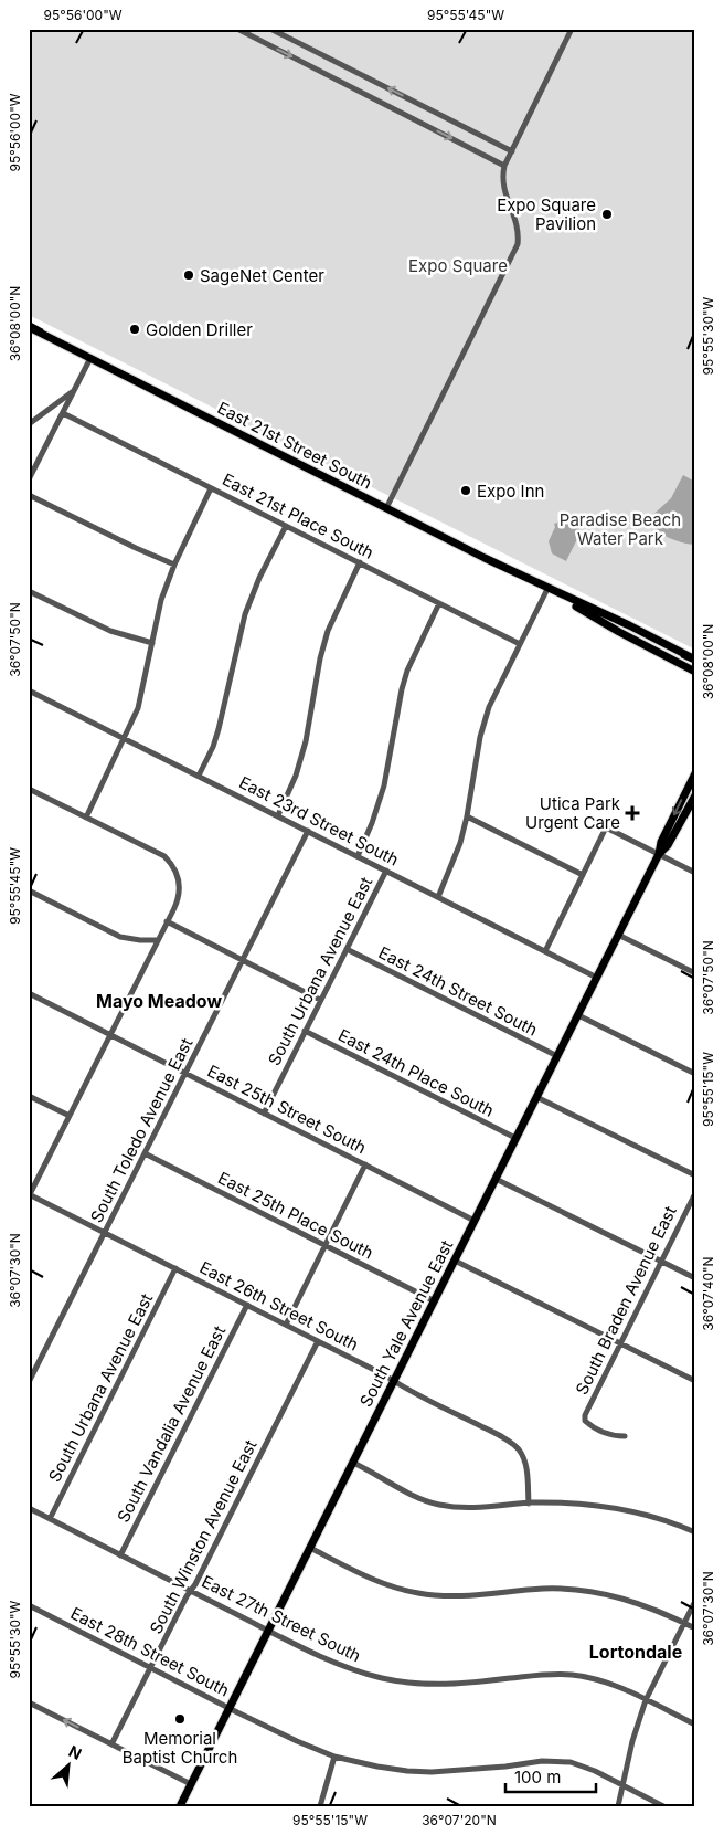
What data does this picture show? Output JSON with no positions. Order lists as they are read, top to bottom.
{
  "streets": {
    "main road": ["East 21st Street South", "South Yale Avenue East"],
    "street": [
      "East 21st Place South",
      "East 23rd Street South",
      "South Urbana Avenue East",
      "East 24th Street South",
      "East 24th Place South",
      "East 25th Street South",
      "South Toledo Avenue East",
      "East 25th Place South",
      "South Braden Avenue East",
      "East 26th Street South",
      "South Vandalia Avenue East",
      "South Winston Avenue East",
      "East 27th Street South",
      "East 28th Street South"
    ]
  },
  "crossings": [
    ["East 21st Place South", "South Urbana Avenue East"],
    ["East 23rd Street South", "South Urbana Avenue East"],
    ["East 23rd Street South", "South Toledo Avenue East"],
    ["East 23rd Street South", "South Yale Avenue East"],
    ["South Urbana Avenue East", "East 24th Street South"],
    ["South Urbana Avenue East", "East 24th Place South"],
    ["South Urbana Avenue East", "East 25th Street South"],
    ["South Urbana Avenue East", "East 26th Street South"],
    ["South Urbana Avenue East", "East 27th Street South"],
    ["East 24th Street South", "South Yale Avenue East"],
    ["East 24th Place South", "South Yale Avenue East"],
    ["East 25th Street South", "South Toledo Avenue East"],
    ["East 25th Street South", "South Yale Avenue East"],
    ["South Toledo Avenue East", "East 25th Place South"],
    ["South Toledo Avenue East", "East 26th Street South"],
    ["East 25th Place South", "South Yale Avenue East"],
    ["East 26th Street South", "South Yale Avenue East"],
    ["East 26th Street South", "South Vandalia Avenue East"],
    ["East 26th Street South", "South Winston Avenue East"],
    ["South Yale Avenue East", "East 27th Street South"],
    ["South Yale Avenue East", "East 28th Street South"],
    ["South Vandalia Avenue East", "East 27th Street South"],
    ["South Winston Avenue East", "East 27th Street South"],
    ["South Winston Avenue East", "East 28th Street South"]
  ],
  "districts": ["Mayo Meadow", "Lortondale"],
  "parks": ["Expo Square", "Paradise Beach Water Park"],
  "places": {
    "other": [
      "Expo Square Pavilion",
      "SageNet Center",
      "Golden Driller",
      "Expo Inn",
      "Memorial Baptist Church"
    ],
    "health": ["Utica Park Urgent Care"]
  },
  "scale_bar": "100 m",
  "north": "top right",
  "coordinates": [
    "95°56'00\"W",
    "95°55'45\"W",
    "36°08'00\"N",
    "95°55'30\"W",
    "36°07'50\"N",
    "95°55'15\"W",
    "36°07'30\"N",
    "36°07'40\"N",
    "36°07'20\"N"
  ]
}
